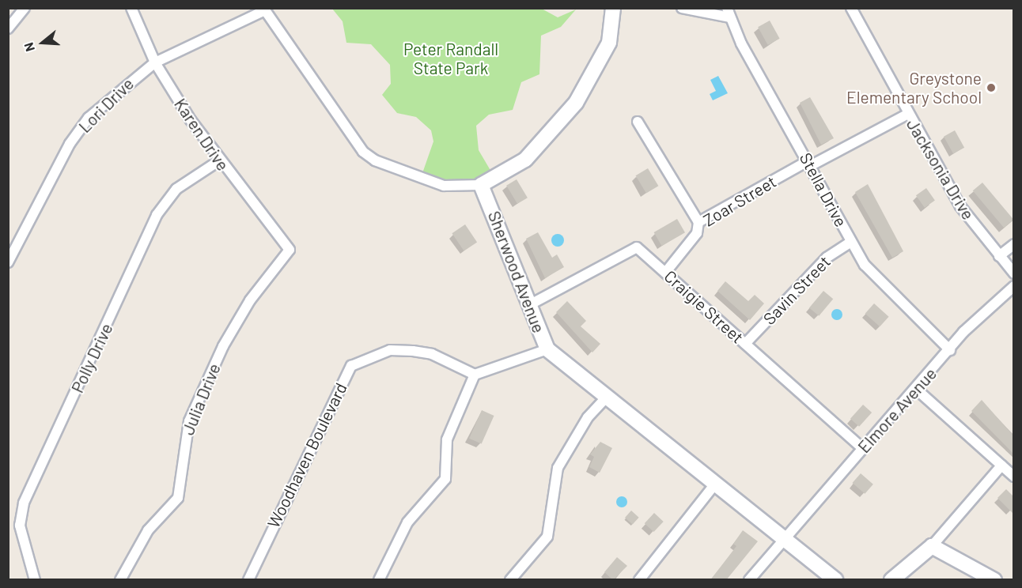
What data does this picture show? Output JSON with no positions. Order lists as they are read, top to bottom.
{
  "streets": {
    "street": [
      "Lori Drive",
      "Karen Drive",
      "Jacksonia Drive",
      "Stella Drive",
      "Zoar Street",
      "Sherwood Avenue",
      "Savin Street",
      "Craigie Street",
      "Polly Drive",
      "Julia Drive",
      "Elmore Avenue",
      "Woodhaven Boulevard"
    ]
  },
  "crossings": [
    ["Lori Drive", "Karen Drive"],
    ["Karen Drive", "Polly Drive"],
    ["Karen Drive", "Julia Drive"],
    ["Jacksonia Drive", "Zoar Street"],
    ["Stella Drive", "Zoar Street"],
    ["Stella Drive", "Savin Street"],
    ["Stella Drive", "Elmore Avenue"],
    ["Zoar Street", "Craigie Street"],
    ["Sherwood Avenue", "Craigie Street"],
    ["Sherwood Avenue", "Elmore Avenue"],
    ["Savin Street", "Craigie Street"],
    ["Craigie Street", "Elmore Avenue"]
  ],
  "parks": ["Peter Randall State Park"],
  "places": ["Greystone Elementary School"],
  "north": "left"
}
